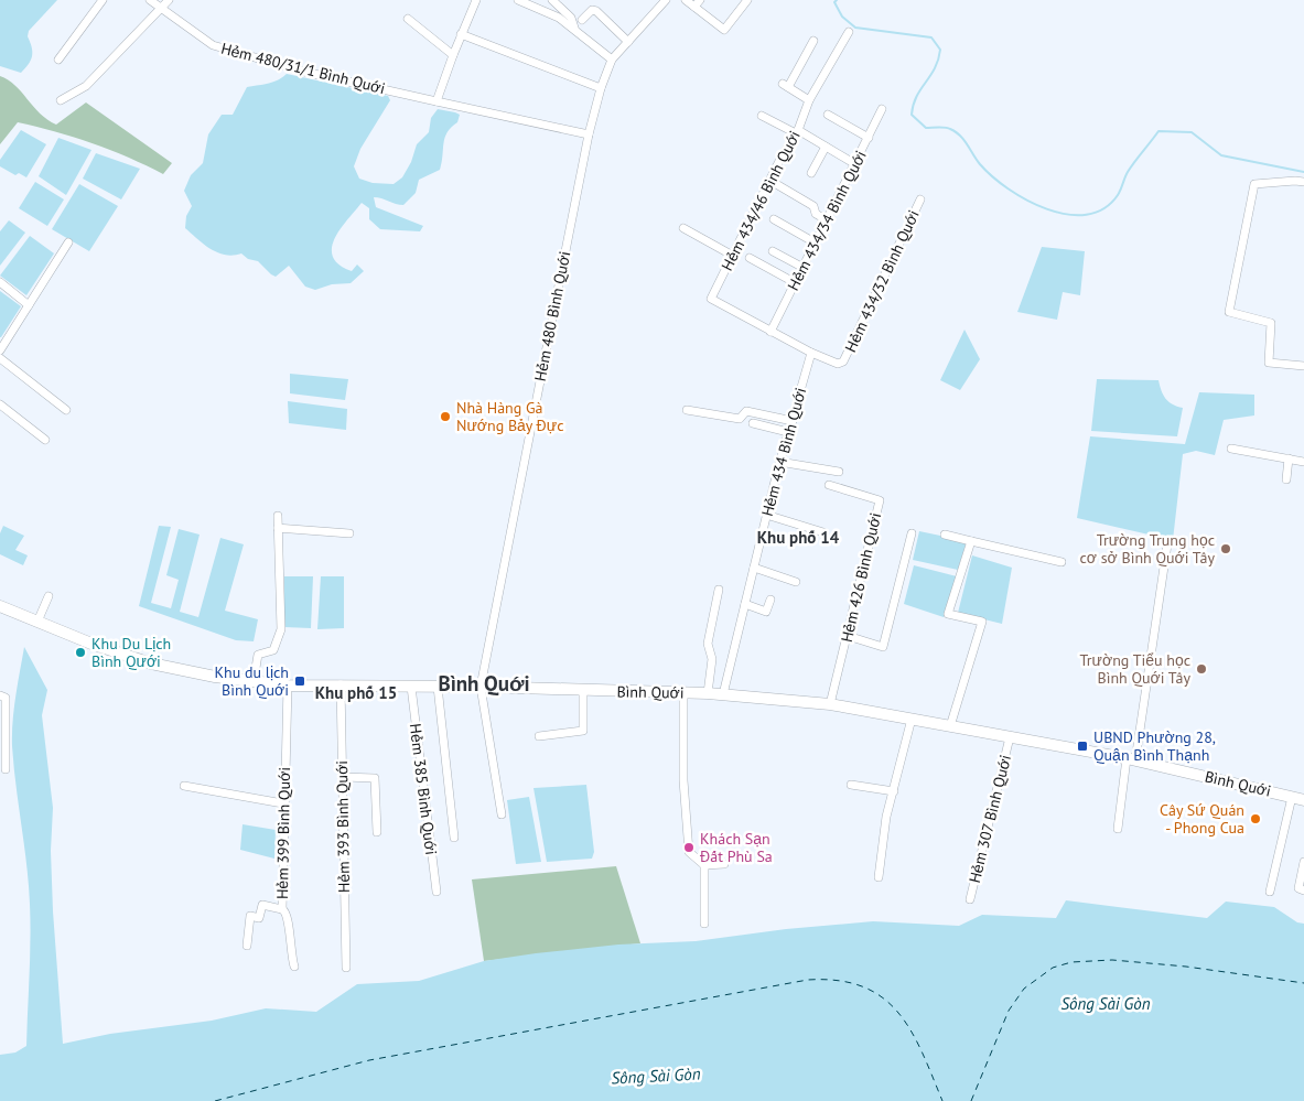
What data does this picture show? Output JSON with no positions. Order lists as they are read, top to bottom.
{
  "streets": {
    "main road": ["Bình Quới"],
    "street": [
      "Hẻm 480/31/1 Bình Quới",
      "Hẻm 434/46 Bình Quới",
      "Hẻm 434/34 Bình Quới",
      "Hẻm 434/32 Bình Quới",
      "Hẻm 480 Bình Quới",
      "Hẻm 434 Bình Quới",
      "Hẻm 426 Bình Quới",
      "Hẻm 385 Bình Quới",
      "Hẻm 307 Bình Quới",
      "Hẻm 393 Bình Quới",
      "Hẻm 399 Bình Quới"
    ]
  },
  "crossings": [
    ["Hẻm 480/31/1 Bình Quới", "Hẻm 480 Bình Quới"],
    ["Hẻm 434/46 Bình Quới", "Hẻm 434/34 Bình Quới"],
    ["Hẻm 434/32 Bình Quới", "Hẻm 434 Bình Quới"],
    ["Hẻm 480 Bình Quới", "Bình Quới"],
    ["Hẻm 434 Bình Quới", "Bình Quới"],
    ["Hẻm 426 Bình Quới", "Bình Quới"],
    ["Bình Quới", "Hẻm 385 Bình Quới"],
    ["Bình Quới", "Hẻm 307 Bình Quới"],
    ["Bình Quới", "Hẻm 393 Bình Quới"],
    ["Bình Quới", "Hẻm 399 Bình Quới"]
  ],
  "districts": ["Khu phố 14", "Bình Quới", "Khu phố 15"],
  "water": ["Sông Sài Gòn"],
  "places": {
    "other": [
      "Nhà Hàng Gà Nướng Bảy Đực",
      "Trường Trung học cơ sở Bình Quới Tây",
      "Khu Du Lịch Bình Qưới",
      "Trường Tiểu học Bình Quới Tây",
      "Cây Sứ Quán - Phong Cua",
      "Khách Sạn Đất Phù Sa"
    ],
    "transit": ["Khu du lịch Bình Quới", "UBND Phường 28, Quận Bình Thạnh"]
  }
}
